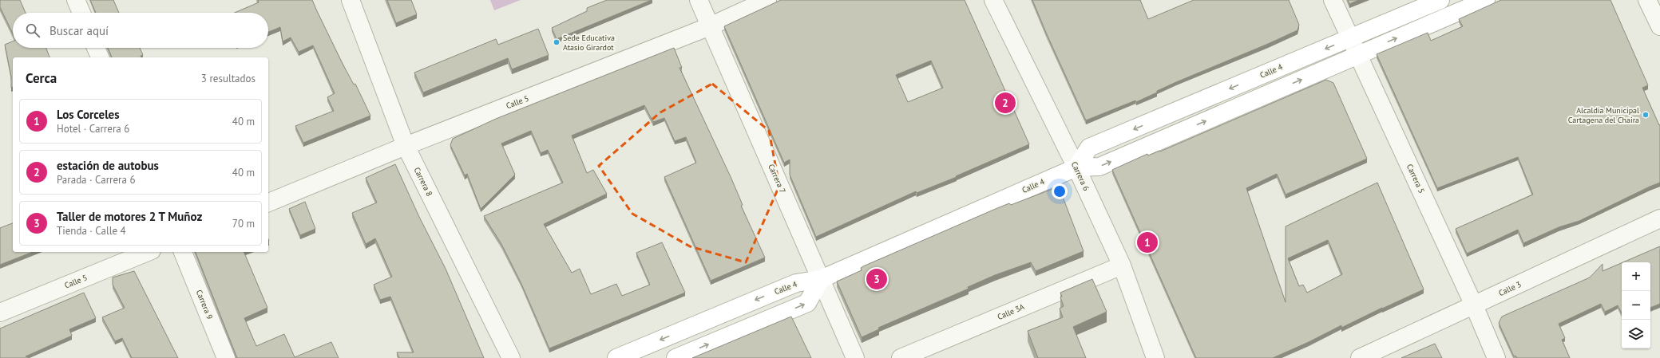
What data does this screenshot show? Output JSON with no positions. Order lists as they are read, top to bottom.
{
  "streets": {
    "street": [
      "Calle 4",
      "Calle 5",
      "Carrera 6",
      "Carrera 7",
      "Carrera 5",
      "Carrera 8",
      "Calle 3",
      "Carrera 9",
      "Calle 3A"
    ]
  },
  "crossings": [
    ["Calle 4", "Carrera 6"],
    ["Calle 4", "Carrera 7"],
    ["Calle 4", "Carrera 5"],
    ["Calle 5", "Carrera 7"],
    ["Calle 5", "Carrera 8"],
    ["Carrera 6", "Calle 3A"],
    ["Carrera 5", "Calle 3"]
  ],
  "places": ["Sede Educativa Atasio Girardot", "Alcaldia Municipal Cartagena del Chaira"],
  "page": {
    "search": "Buscar aquí",
    "heading": ["Cerca", "3 resultados"],
    "pins": ["2", "1", "3"],
    "list": [
      {
        "mark": "1",
        "name": "Los Corceles",
        "note": "Hotel · Carrera 6",
        "value": "40 m"
      },
      {
        "mark": "2",
        "name": "estación de autobus",
        "note": "Parada · Carrera 6",
        "value": "40 m"
      },
      {
        "mark": "3",
        "name": "Taller de motores 2 T Muñoz",
        "note": "Tienda · Calle 4",
        "value": "70 m"
      }
    ],
    "map_buttons": ["+", "−"]
  }
}
